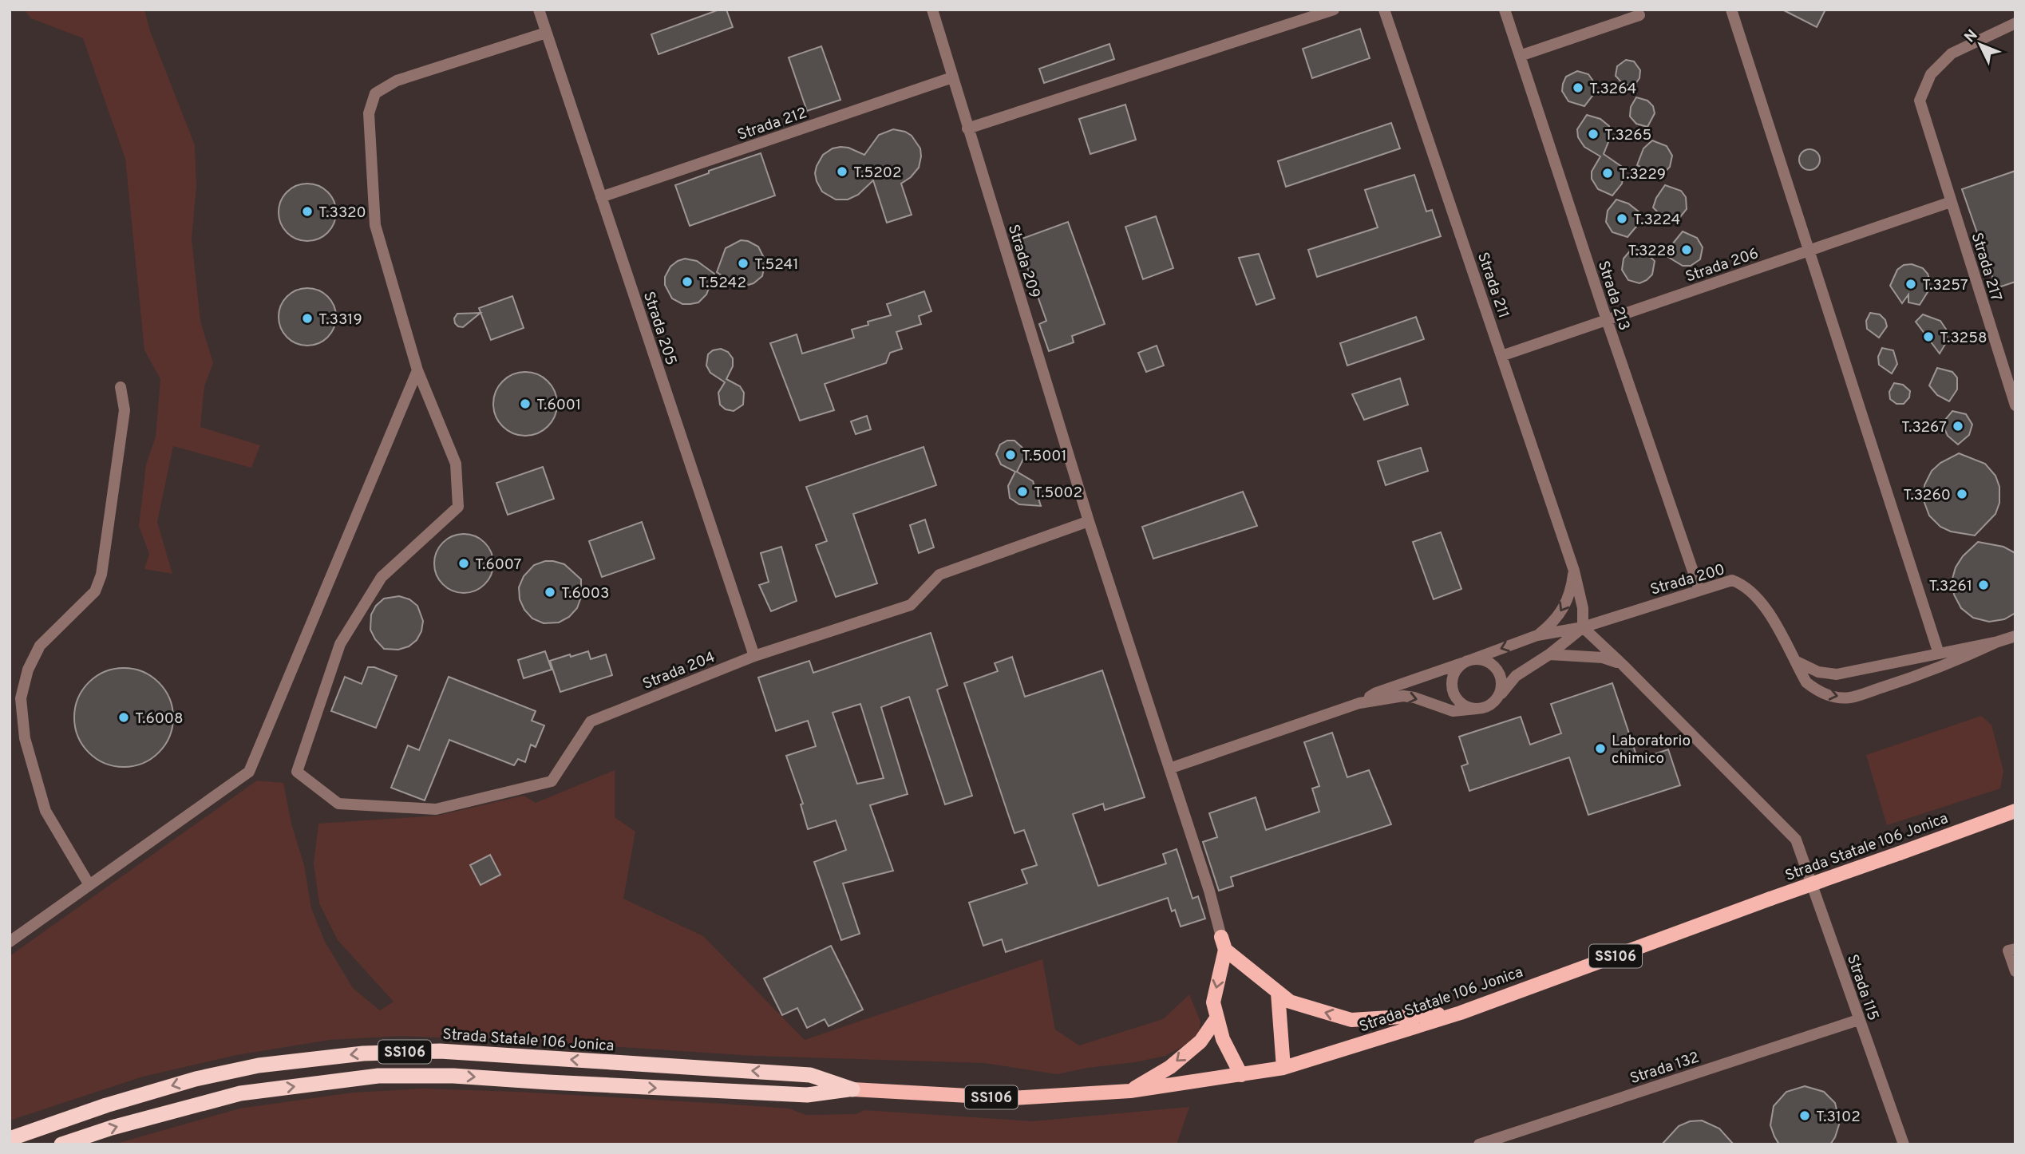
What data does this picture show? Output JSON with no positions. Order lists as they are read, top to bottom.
{
  "streets": {
    "highway": ["Strada Statale 106 Jonica", "SS106"],
    "lane": [
      "Strada 212",
      "Strada 209",
      "Strada 206",
      "Strada 217",
      "Strada 211",
      "Strada 213",
      "Strada 205",
      "Strada 200",
      "Strada 204",
      "Strada 115",
      "Strada 132"
    ]
  },
  "crossings": [
    ["Strada 212", "Strada 209"],
    ["Strada 212", "Strada 205"],
    ["Strada 209", "Strada 204"],
    ["Strada 206", "Strada 217"],
    ["Strada 206", "Strada 211"],
    ["Strada 206", "Strada 213"],
    ["Strada 211", "Strada 200"],
    ["Strada 213", "Strada 200"],
    ["Strada 205", "Strada 204"],
    ["Strada 115", "Strada 132"]
  ],
  "places": [
    "T.3264",
    "T.3265",
    "T.5202",
    "T.3229",
    "T.3320",
    "T.3224",
    "T.3228",
    "T.5241",
    "T.5242",
    "T.3257",
    "T.3319",
    "T.3258",
    "T.6001",
    "T.3267",
    "T.5001",
    "T.5002",
    "T.3260",
    "T.6007",
    "T.3261",
    "T.6003",
    "T.6008",
    "Laboratorio chimico",
    "T.3102"
  ],
  "north": "top left"
}
